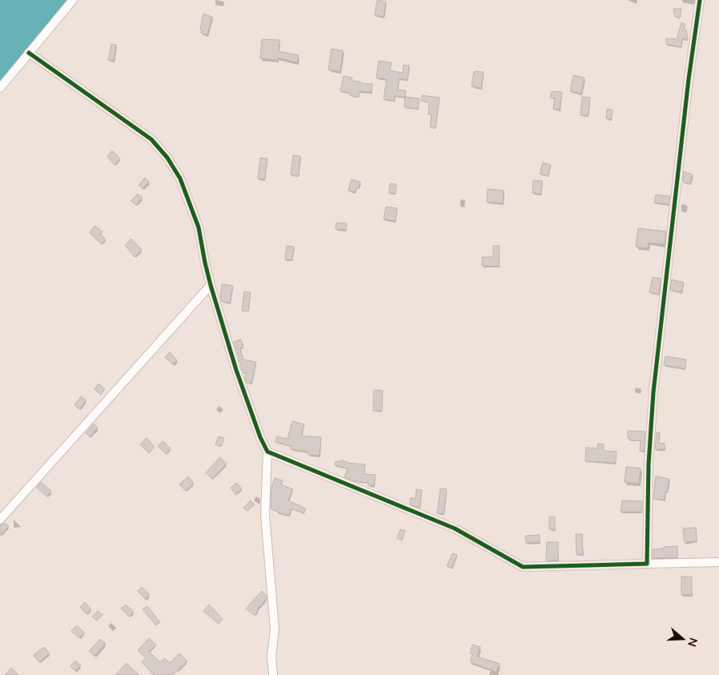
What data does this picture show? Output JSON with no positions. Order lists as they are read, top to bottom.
{
  "north": "right"
}
